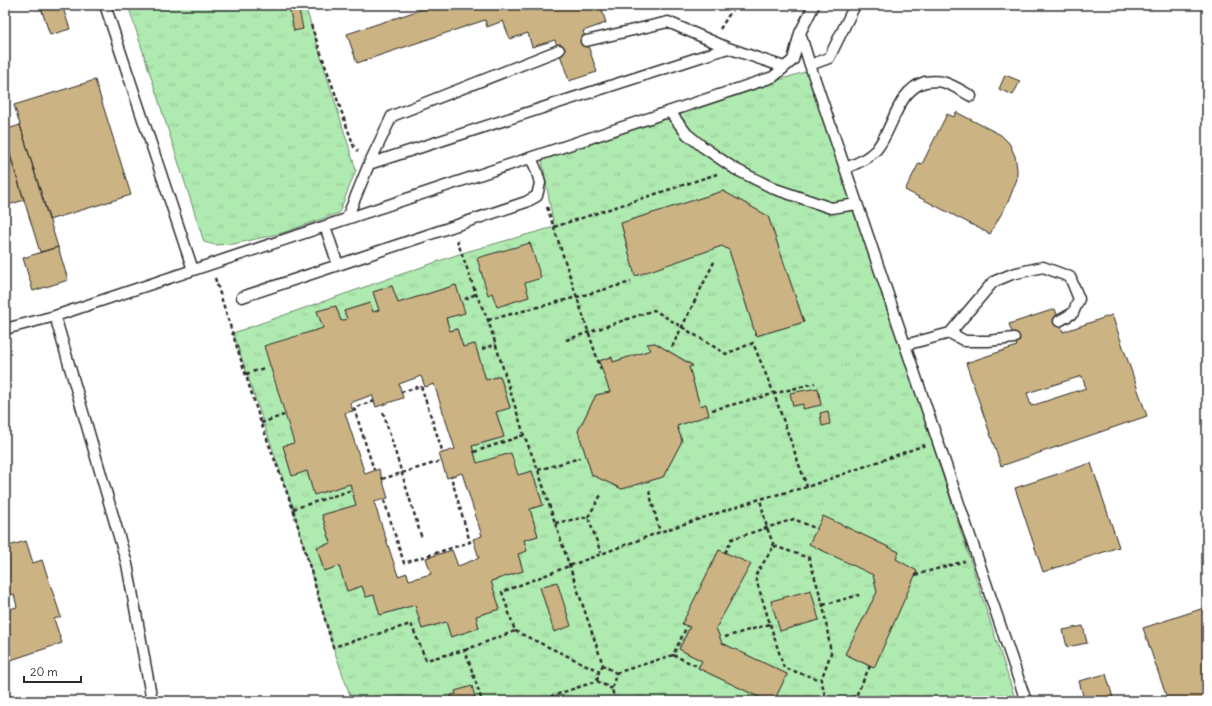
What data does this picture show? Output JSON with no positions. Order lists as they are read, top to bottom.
{
  "scale_bar": "20 m"
}
